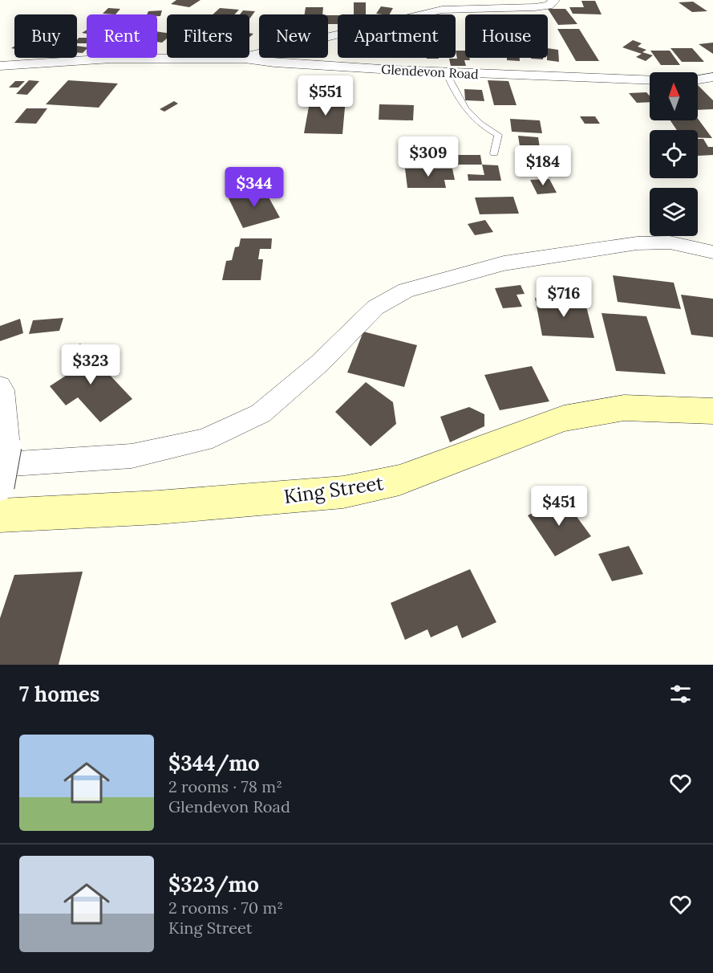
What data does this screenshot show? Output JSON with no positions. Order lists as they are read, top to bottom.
{
  "streets": {
    "street": ["Glendevon Road", "King Street"]
  },
  "north": "top",
  "page": {
    "chip": [
      "Buy",
      "Rent",
      "Filters",
      "New",
      "Apartment",
      "House"
    ],
    "price": [
      "$551",
      "$309",
      "$184",
      "$344",
      "$716",
      "$323",
      "$451"
    ],
    "heading": "7 homes",
    "list": [
      {
        "name": "$344/mo",
        "note": "2 rooms · 78 m² · Glendevon Road"
      },
      {
        "name": "$323/mo",
        "note": "2 rooms · 70 m² · King Street"
      }
    ]
  }
}
